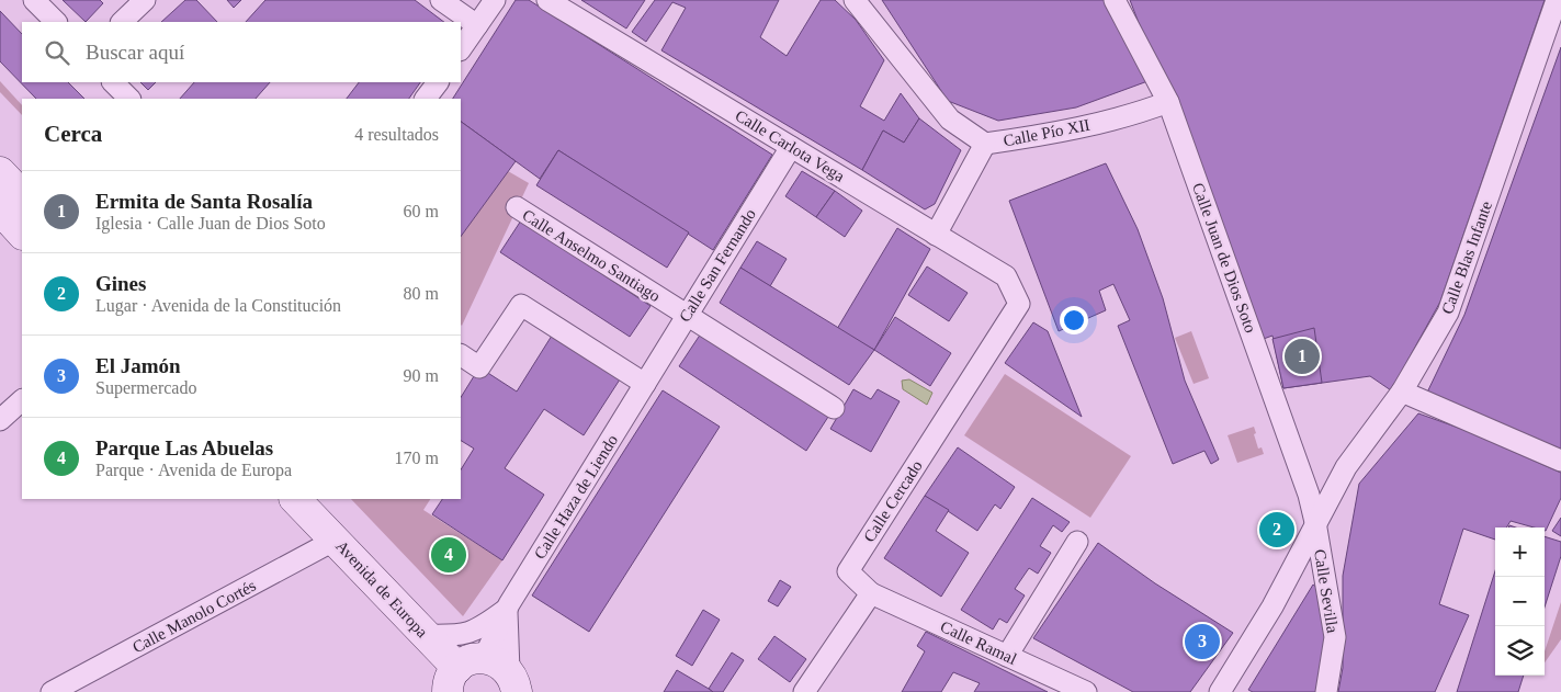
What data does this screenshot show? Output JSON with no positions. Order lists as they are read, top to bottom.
{
  "streets": {
    "main road": ["Avenida de Europa"],
    "street": [
      "Calle Pío XII",
      "Calle Carlota Vega",
      "Calle Anselmo Santiago",
      "Calle Juan de Dios Soto",
      "Calle Blas Infante",
      "Calle San Fernando",
      "Calle Haza de Liendo",
      "Calle Cercado",
      "Calle Sevilla",
      "Calle Manolo Cortés",
      "Calle Ramal"
    ]
  },
  "crossings": [
    ["Calle Pío XII", "Calle Juan de Dios Soto"],
    ["Calle Carlota Vega", "Calle San Fernando"],
    ["Calle Carlota Vega", "Calle Cercado"],
    ["Calle Anselmo Santiago", "Calle San Fernando"],
    ["Calle Juan de Dios Soto", "Calle Blas Infante"],
    ["Calle Juan de Dios Soto", "Calle Sevilla"],
    ["Calle Blas Infante", "Calle Sevilla"],
    ["Calle San Fernando", "Calle Haza de Liendo"],
    ["Calle Haza de Liendo", "Avenida de Europa"],
    ["Calle Cercado", "Calle Ramal"],
    ["Avenida de Europa", "Calle Manolo Cortés"]
  ],
  "page": {
    "search": "Buscar aquí",
    "heading": ["Cerca", "4 resultados"],
    "list": [
      {
        "mark": "1",
        "name": "Ermita de Santa Rosalía",
        "note": "Iglesia · Calle Juan de Dios Soto",
        "value": "60 m"
      },
      {
        "mark": "2",
        "name": "Gines",
        "note": "Lugar · Avenida de la Constitución",
        "value": "80 m"
      },
      {
        "mark": "3",
        "name": "El Jamón",
        "note": "Supermercado",
        "value": "90 m"
      },
      {
        "mark": "4",
        "name": "Parque Las Abuelas",
        "note": "Parque · Avenida de Europa",
        "value": "170 m"
      }
    ],
    "pins": [
      "1",
      "2",
      "4",
      "3"
    ],
    "map_buttons": ["+", "−"]
  }
}
